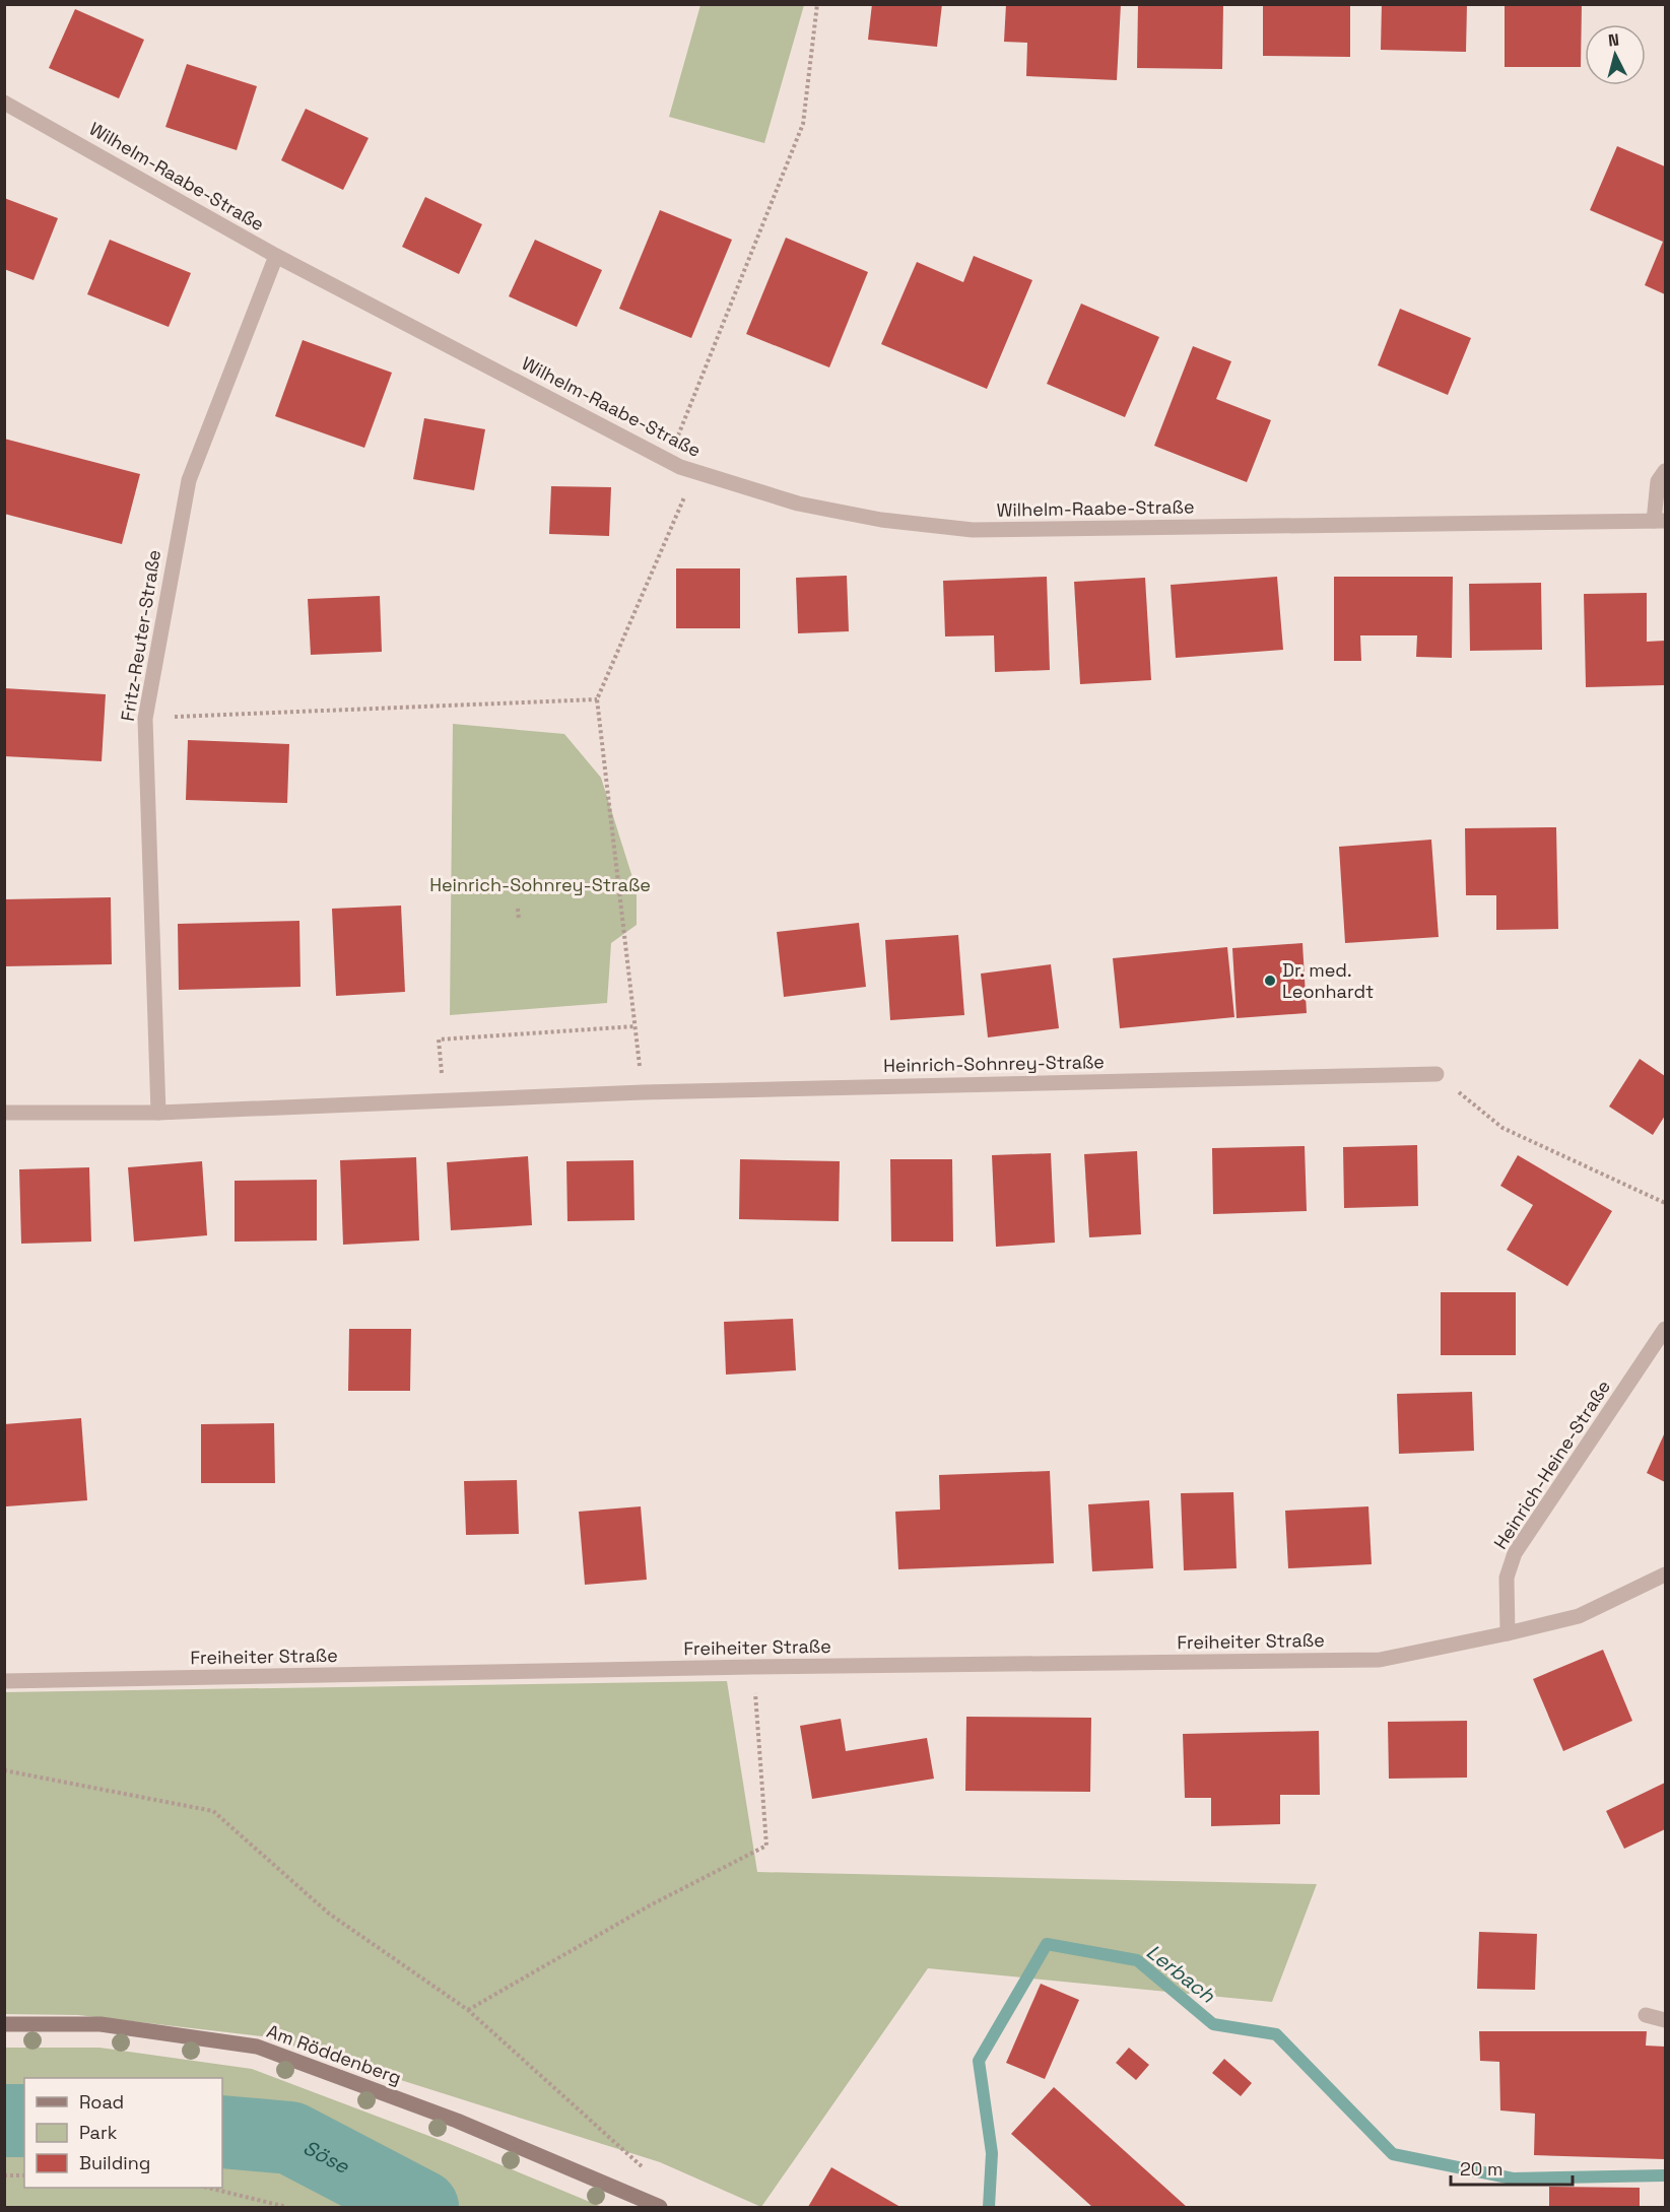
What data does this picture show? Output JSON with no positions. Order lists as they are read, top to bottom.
{
  "streets": {
    "main road": ["Am Röddenberg"],
    "street": [
      "Wilhelm-Raabe-Straße",
      "Fritz-Reuter-Straße",
      "Heinrich-Sohnrey-Straße",
      "Heinrich-Heine-Straße",
      "Freiheiter Straße"
    ]
  },
  "crossings": [
    ["Wilhelm-Raabe-Straße", "Fritz-Reuter-Straße"],
    ["Fritz-Reuter-Straße", "Heinrich-Sohnrey-Straße"],
    ["Heinrich-Heine-Straße", "Freiheiter Straße"]
  ],
  "water": ["Lerbach", "Söse"],
  "parks": ["Heinrich-Sohnrey-Straße"],
  "places": ["Dr. med. Leonhardt"],
  "legend": ["Road", "Park", "Building"],
  "scale_bar": "20 m",
  "north": "top"
}
